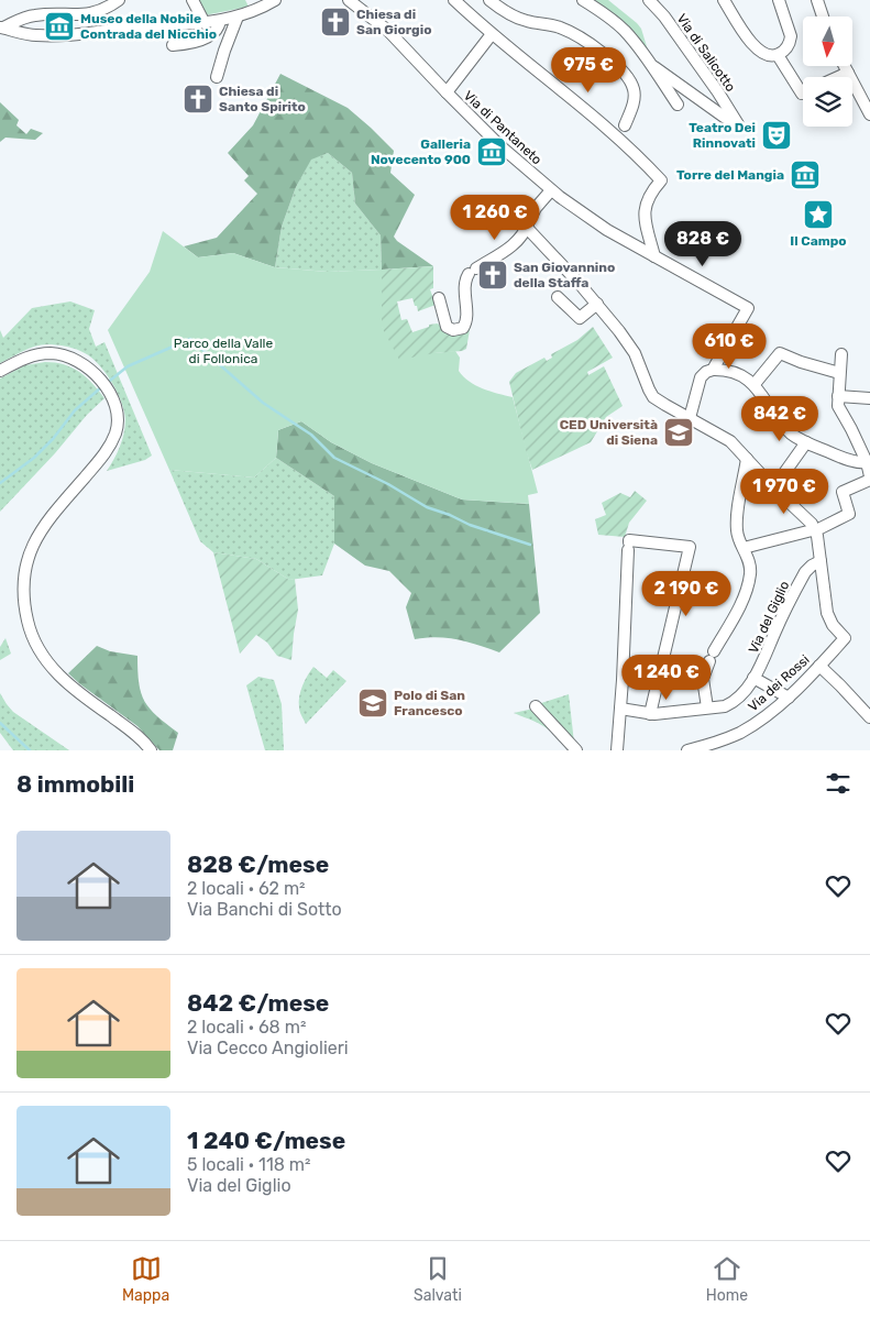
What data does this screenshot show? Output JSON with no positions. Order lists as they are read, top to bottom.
{
  "streets": {
    "street": [
      "Via di Salicotto",
      "Via di Pantaneto",
      "Via del Giglio",
      "Via dei Rossi"
    ]
  },
  "crossings": [
    ["Via del Giglio", "Via dei Rossi"]
  ],
  "parks": ["Parco della Valle di Follonica"],
  "places": {
    "church": ["Chiesa di San Giorgio", "Chiesa di Santo Spirito", "San Giovannino della Staffa"],
    "museum": ["Museo della Nobile Contrada del Nicchio", "Galleria Novecento 900", "Torre del Mangia"],
    "theatre": ["Teatro Dei Rinnovati"],
    "place": ["Il Campo"],
    "school or university": ["CED Università di Siena", "Polo di San Francesco"]
  },
  "north": "bottom",
  "page": {
    "price": [
      "975 €",
      "1 260 €",
      "828 €",
      "610 €",
      "842 €",
      "1 970 €",
      "2 190 €",
      "1 240 €"
    ],
    "heading": "8 immobili",
    "list": [
      {
        "name": "828 €/mese",
        "note": "2 locali · 62 m² · Via Banchi di Sotto"
      },
      {
        "name": "842 €/mese",
        "note": "2 locali · 68 m² · Via Cecco Angiolieri"
      },
      {
        "name": "1 240 €/mese",
        "note": "5 locali · 118 m² · Via del Giglio"
      }
    ],
    "tabs": ["Mappa", "Salvati", "Home"]
  }
}
